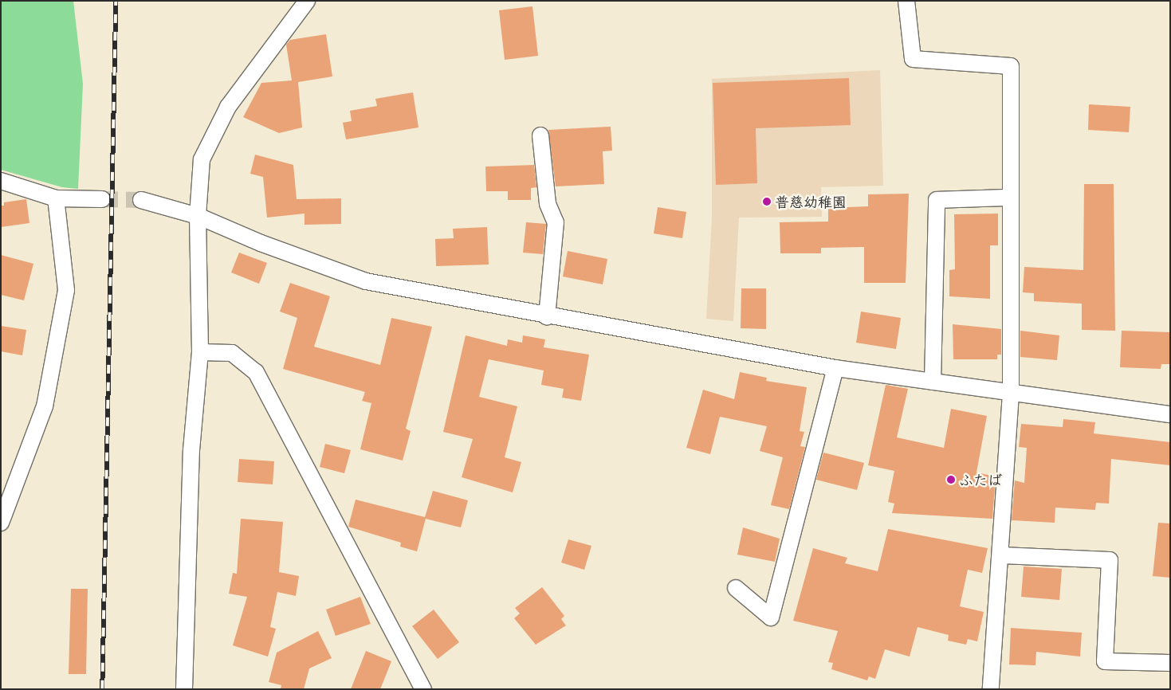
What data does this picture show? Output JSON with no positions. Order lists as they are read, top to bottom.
{
  "places": ["普慈幼稚園", "ふたば"]
}
